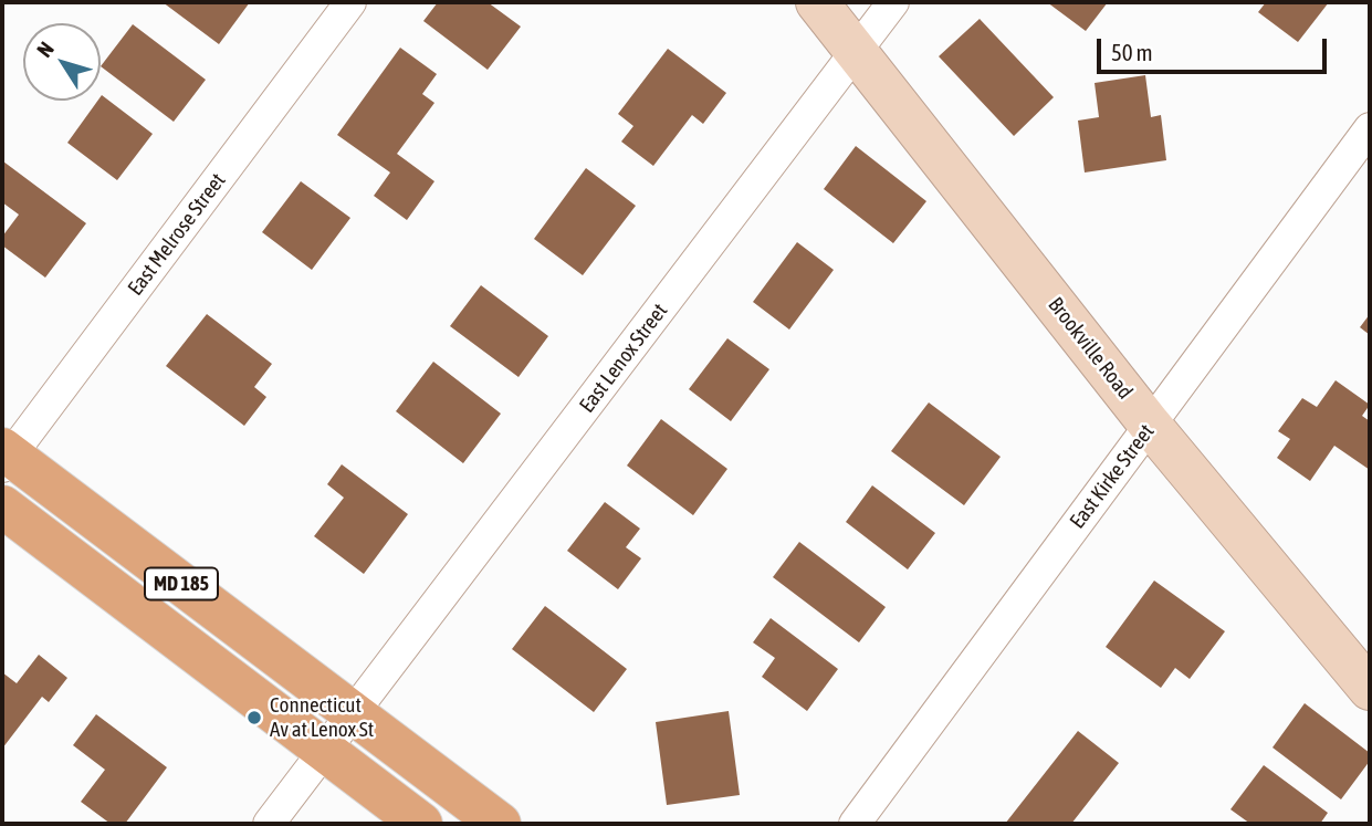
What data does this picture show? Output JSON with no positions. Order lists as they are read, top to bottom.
{
  "streets": {
    "main road": ["Brookville Road", "MD 185"],
    "street": ["East Melrose Street", "East Lenox Street", "East Kirke Street"]
  },
  "crossings": [
    ["East Melrose Street", "MD 185"],
    ["Brookville Road", "East Lenox Street"],
    ["Brookville Road", "East Kirke Street"],
    ["East Lenox Street", "MD 185"]
  ],
  "places": ["Connecticut Av at Lenox St"],
  "scale_bar": "50 m",
  "north": "top left"
}
